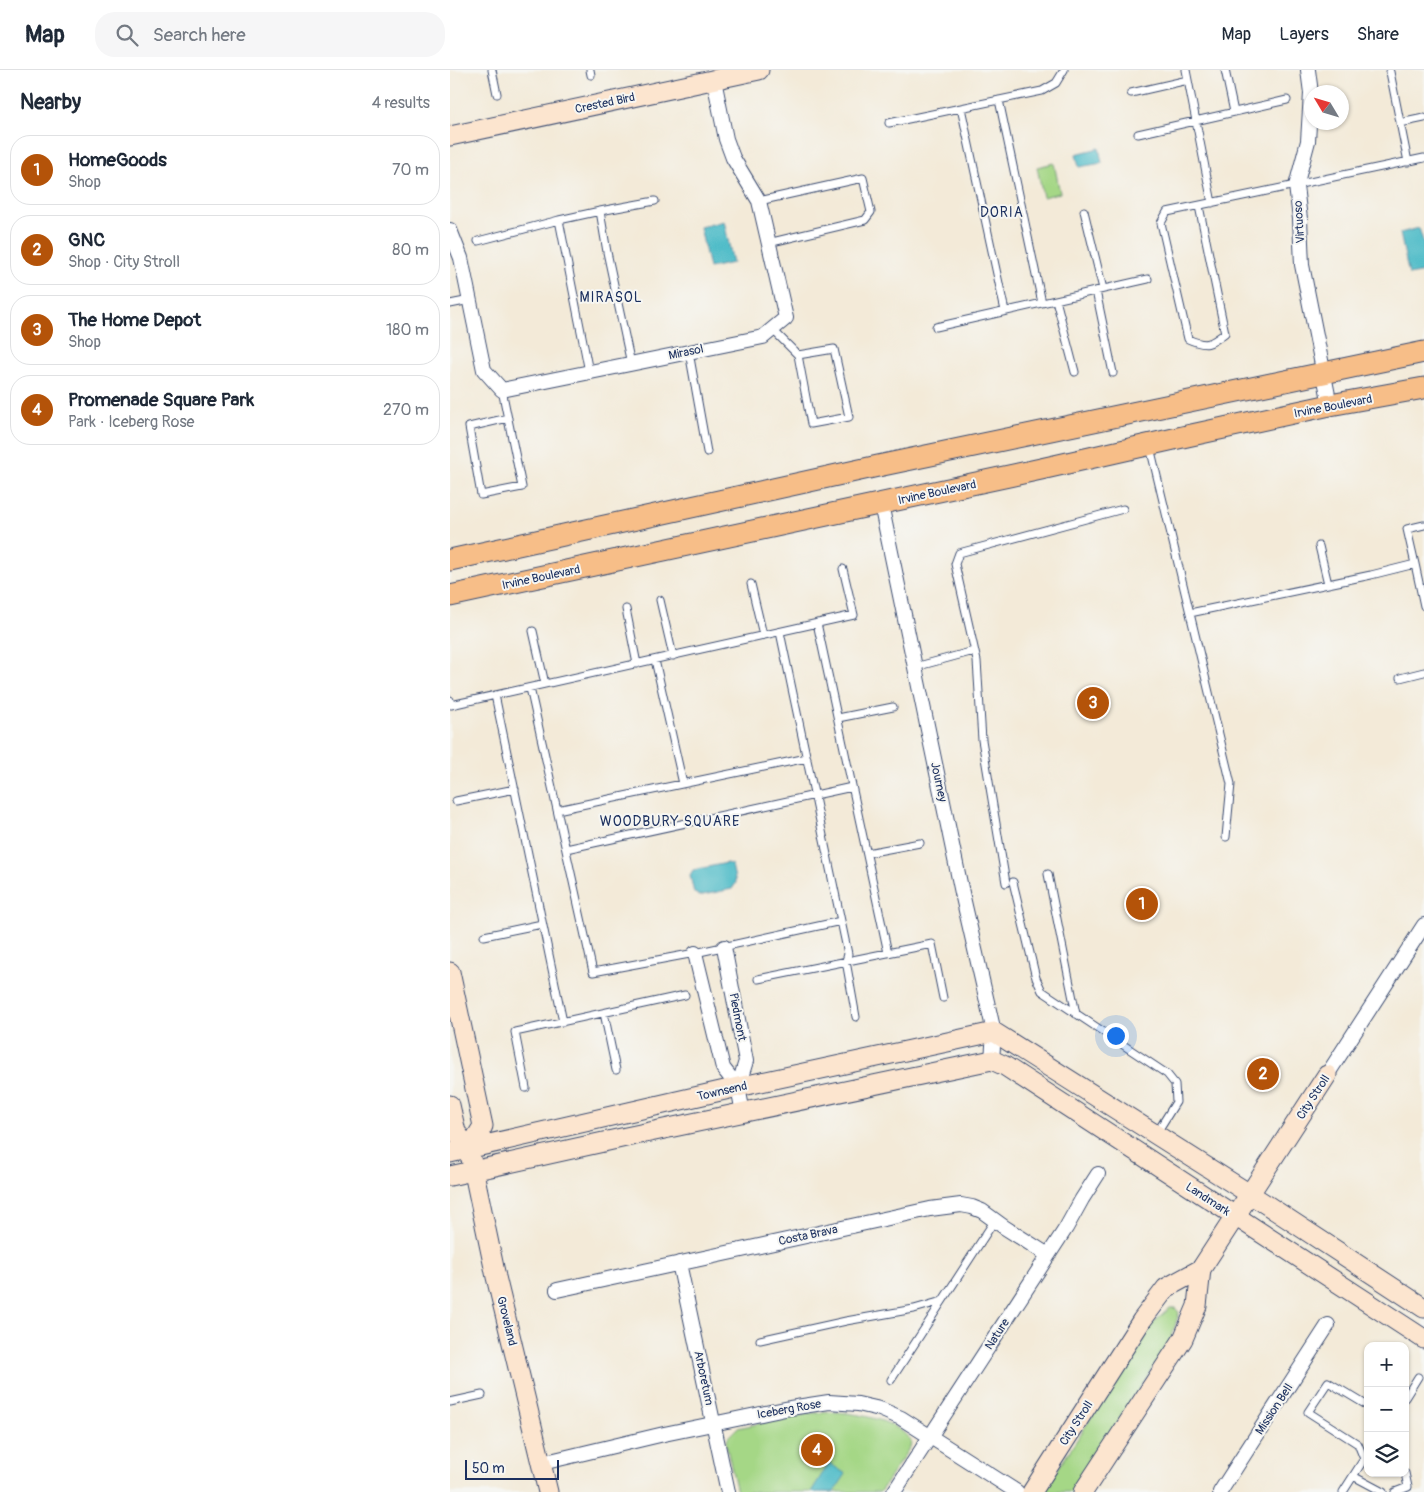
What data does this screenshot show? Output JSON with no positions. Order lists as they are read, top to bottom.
{
  "streets": {
    "main road": ["Irvine Boulevard"],
    "street": [
      "Crested Bird",
      "Virtuoso",
      "Mirasol",
      "Journey",
      "Piedmont",
      "Townsend",
      "City Stroll",
      "Landmark",
      "Costa Brava",
      "Groveland",
      "Nature",
      "Arboretum",
      "Iceberg Rose",
      "Mission Bell"
    ]
  },
  "crossings": [
    ["Virtuoso", "Irvine Boulevard"],
    ["Irvine Boulevard", "Journey"],
    ["Journey", "Townsend"],
    ["Journey", "Landmark"],
    ["Piedmont", "Townsend"],
    ["Townsend", "Landmark"],
    ["Townsend", "Groveland"],
    ["City Stroll", "Landmark"],
    ["Costa Brava", "Nature"],
    ["Costa Brava", "Arboretum"],
    ["Groveland", "Iceberg Rose"],
    ["Nature", "Iceberg Rose"],
    ["Arboretum", "Iceberg Rose"]
  ],
  "districts": ["DORIA", "MIRASOL", "WOODBURY SQUARE"],
  "scale_bar": "50 m",
  "north": "top left",
  "page": {
    "header": "Map",
    "search": "Search here",
    "nav": ["Map", "Layers", "Share"],
    "heading": ["Nearby", "4 results"],
    "list": [
      {
        "mark": "1",
        "name": "HomeGoods",
        "note": "Shop",
        "value": "70 m"
      },
      {
        "mark": "2",
        "name": "GNC",
        "note": "Shop · City Stroll",
        "value": "80 m"
      },
      {
        "mark": "3",
        "name": "The Home Depot",
        "note": "Shop",
        "value": "180 m"
      },
      {
        "mark": "4",
        "name": "Promenade Square Park",
        "note": "Park · Iceberg Rose",
        "value": "270 m"
      }
    ],
    "pins": [
      "3",
      "1",
      "2",
      "4"
    ],
    "map_buttons": ["+", "−"],
    "scale": "50 m"
  }
}
